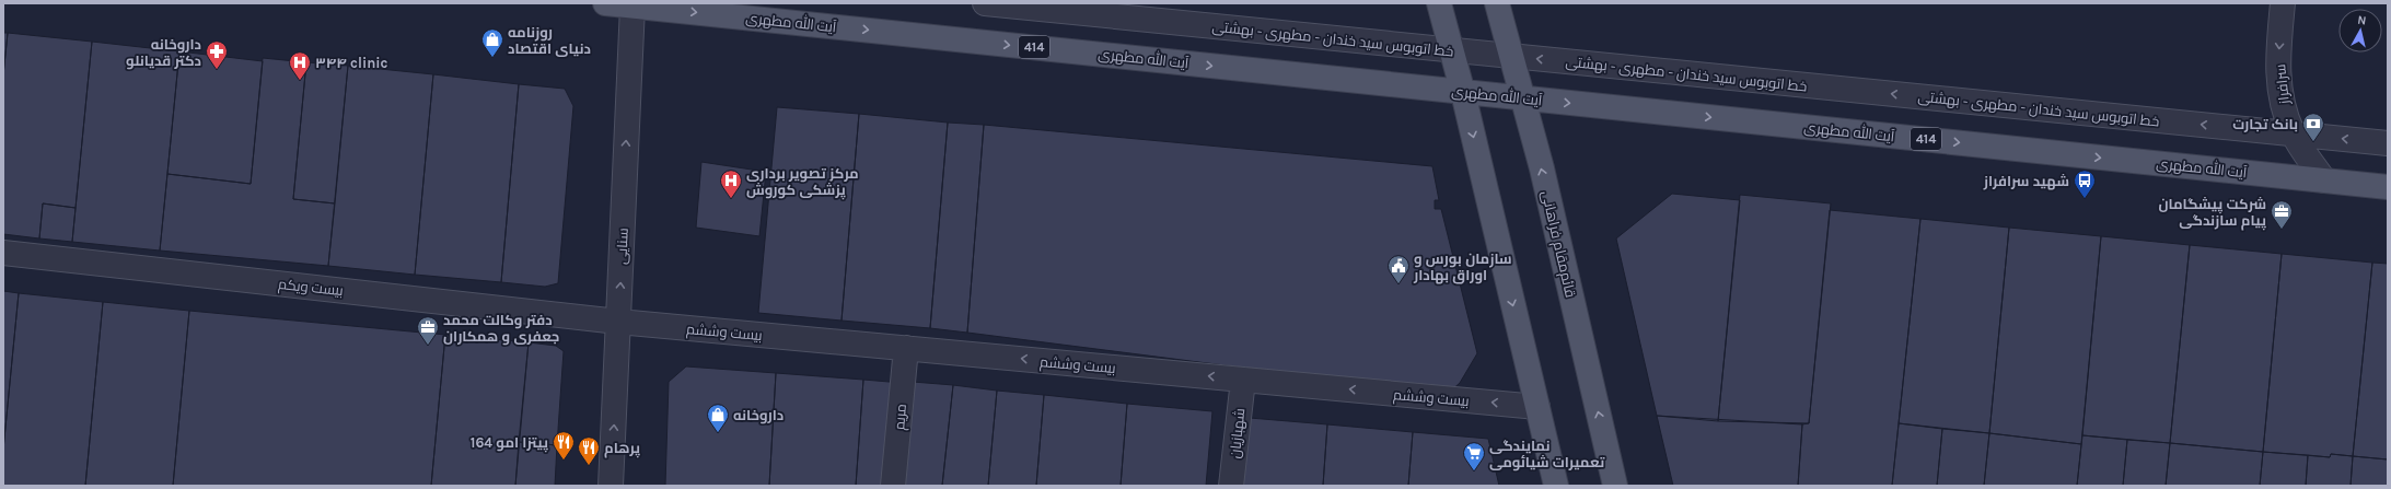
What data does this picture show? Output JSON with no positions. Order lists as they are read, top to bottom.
{
  "streets": {
    "main road": ["آیت الله مطهری", "414", "قائم‌مقام فراهانی"],
    "street": [
      "خط اتوبوس سید خندان - مطهری - بهشتی",
      "سرافراز",
      "سنایی",
      "بیست ویکم",
      "بیست وششم",
      "مریم",
      "شهبازیان"
    ]
  },
  "crossings": [
    ["آیت الله مطهری", "سرافراز"],
    ["آیت الله مطهری", "قائم‌مقام فراهانی"],
    ["آیت الله مطهری", "سنایی"],
    ["خط اتوبوس سید خندان - مطهری - بهشتی", "سرافراز"],
    ["خط اتوبوس سید خندان - مطهری - بهشتی", "قائم‌مقام فراهانی"],
    ["سنایی", "بیست ویکم"],
    ["سنایی", "بیست وششم"],
    ["بیست ویکم", "بیست وششم"],
    ["بیست وششم", "مریم"],
    ["بیست وششم", "شهبازیان"]
  ],
  "one_way": [
    "آیت الله مطهری",
    "خط اتوبوس سید خندان - مطهری - بهشتی",
    "سرافراز",
    "سنایی",
    "بیست وششم"
  ],
  "places": {
    "shop": ["روزنامه دنیای اقتصاد", "داروخانه"],
    "pharmacy": ["داروخانه دکتر قدیانلو"],
    "hospital": ["۳۴۴ clinic", "مرکز تصویر برداری پزشکی کوروش"],
    "bank": ["بانک تجارت"],
    "bus stop": ["شهید سرافراز"],
    "office": ["شرکت پیشگامان پیام سازندگی", "دفتر وکالت محمد جعفری و همکاران"],
    "public building": ["سازمان بورس و اوراق بهادار"],
    "restaurant": ["پیتزا امو 164", "پرهام"],
    "supermarket": ["نمایندگی تعمیرات شیائومی"]
  },
  "north": "top"
}
